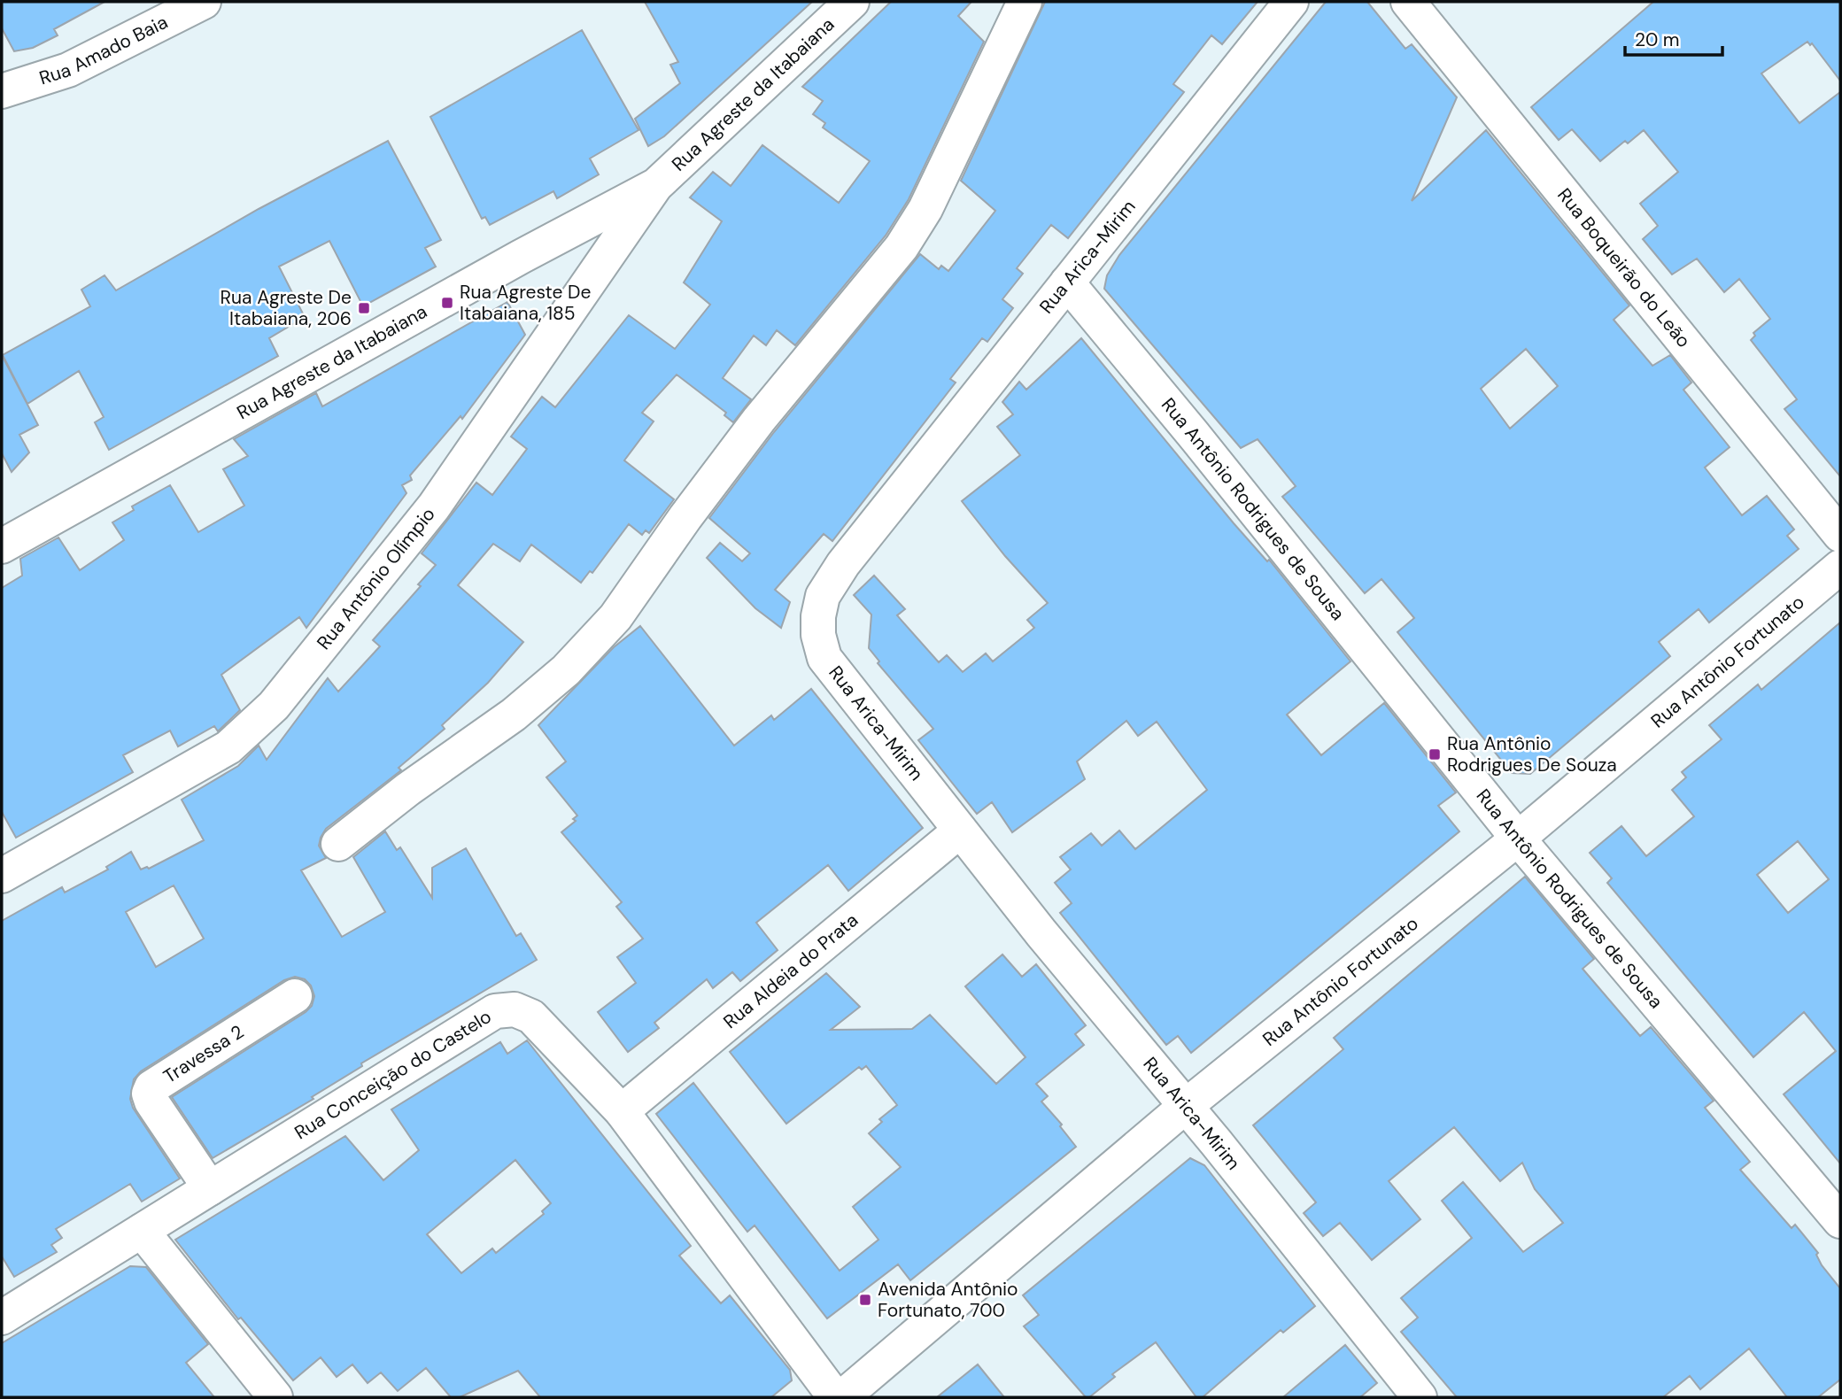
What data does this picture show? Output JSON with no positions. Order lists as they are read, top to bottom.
{
  "streets": {
    "street": [
      "Rua Amado Baia",
      "Rua Agreste da Itabaiana",
      "Rua Arica-Mirim",
      "Rua Boqueirão do Leão",
      "Rua Antônio Rodrigues de Sousa",
      "Rua Antônio Olímpio",
      "Rua Antônio Fortunato",
      "Rua Aldeia do Prata",
      "Travessa 2",
      "Rua Conceição do Castelo"
    ]
  },
  "crossings": [
    ["Rua Agreste da Itabaiana", "Rua Antônio Olímpio"],
    ["Rua Arica-Mirim", "Rua Antônio Rodrigues de Sousa"],
    ["Rua Arica-Mirim", "Rua Antônio Fortunato"],
    ["Rua Arica-Mirim", "Rua Aldeia do Prata"],
    ["Rua Antônio Rodrigues de Sousa", "Rua Antônio Fortunato"],
    ["Rua Aldeia do Prata", "Rua Conceição do Castelo"],
    ["Travessa 2", "Rua Conceição do Castelo"]
  ],
  "places": {
    "transit": [
      "Rua Agreste De Itabaiana, 185",
      "Rua Agreste De Itabaiana, 206",
      "Rua Antônio Rodrigues De Souza",
      "Avenida Antônio Fortunato, 700"
    ]
  },
  "scale_bar": "20 m"
}
